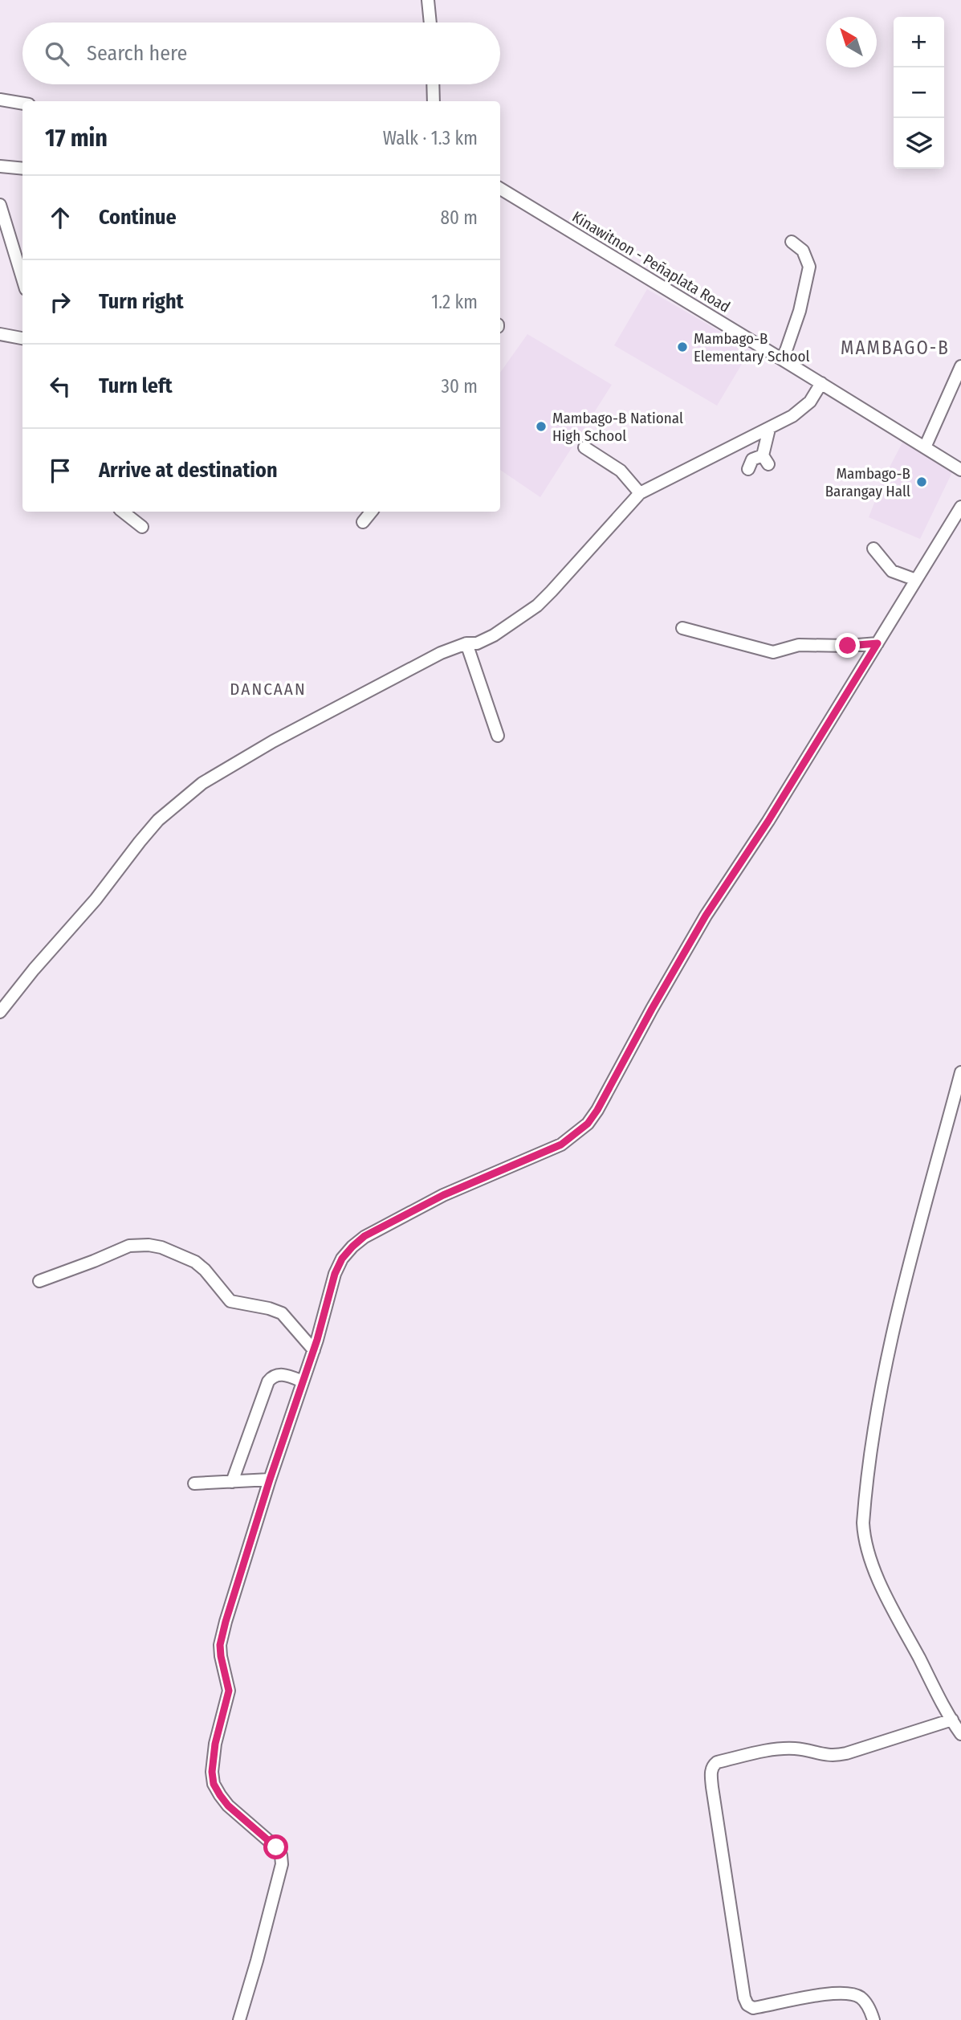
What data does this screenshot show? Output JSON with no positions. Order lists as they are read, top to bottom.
{
  "streets": {
    "street": ["Kinawitnon - Peñaplata Road"]
  },
  "districts": ["MAMBAGO-B", "DANCAAN"],
  "places": ["Mambago-B Elementary School", "Mambago-B National High School", "Mambago-B Barangay Hall"],
  "north": "top left",
  "page": {
    "map_buttons": ["+", "−"],
    "search": "Search here",
    "heading": ["17 min", "Walk · 1.3 km"],
    "list": [
      ["Continue", "80 m"],
      ["Turn right", "1.2 km"],
      ["Turn left", "30 m"],
      "Arrive at destination"
    ]
  }
}
